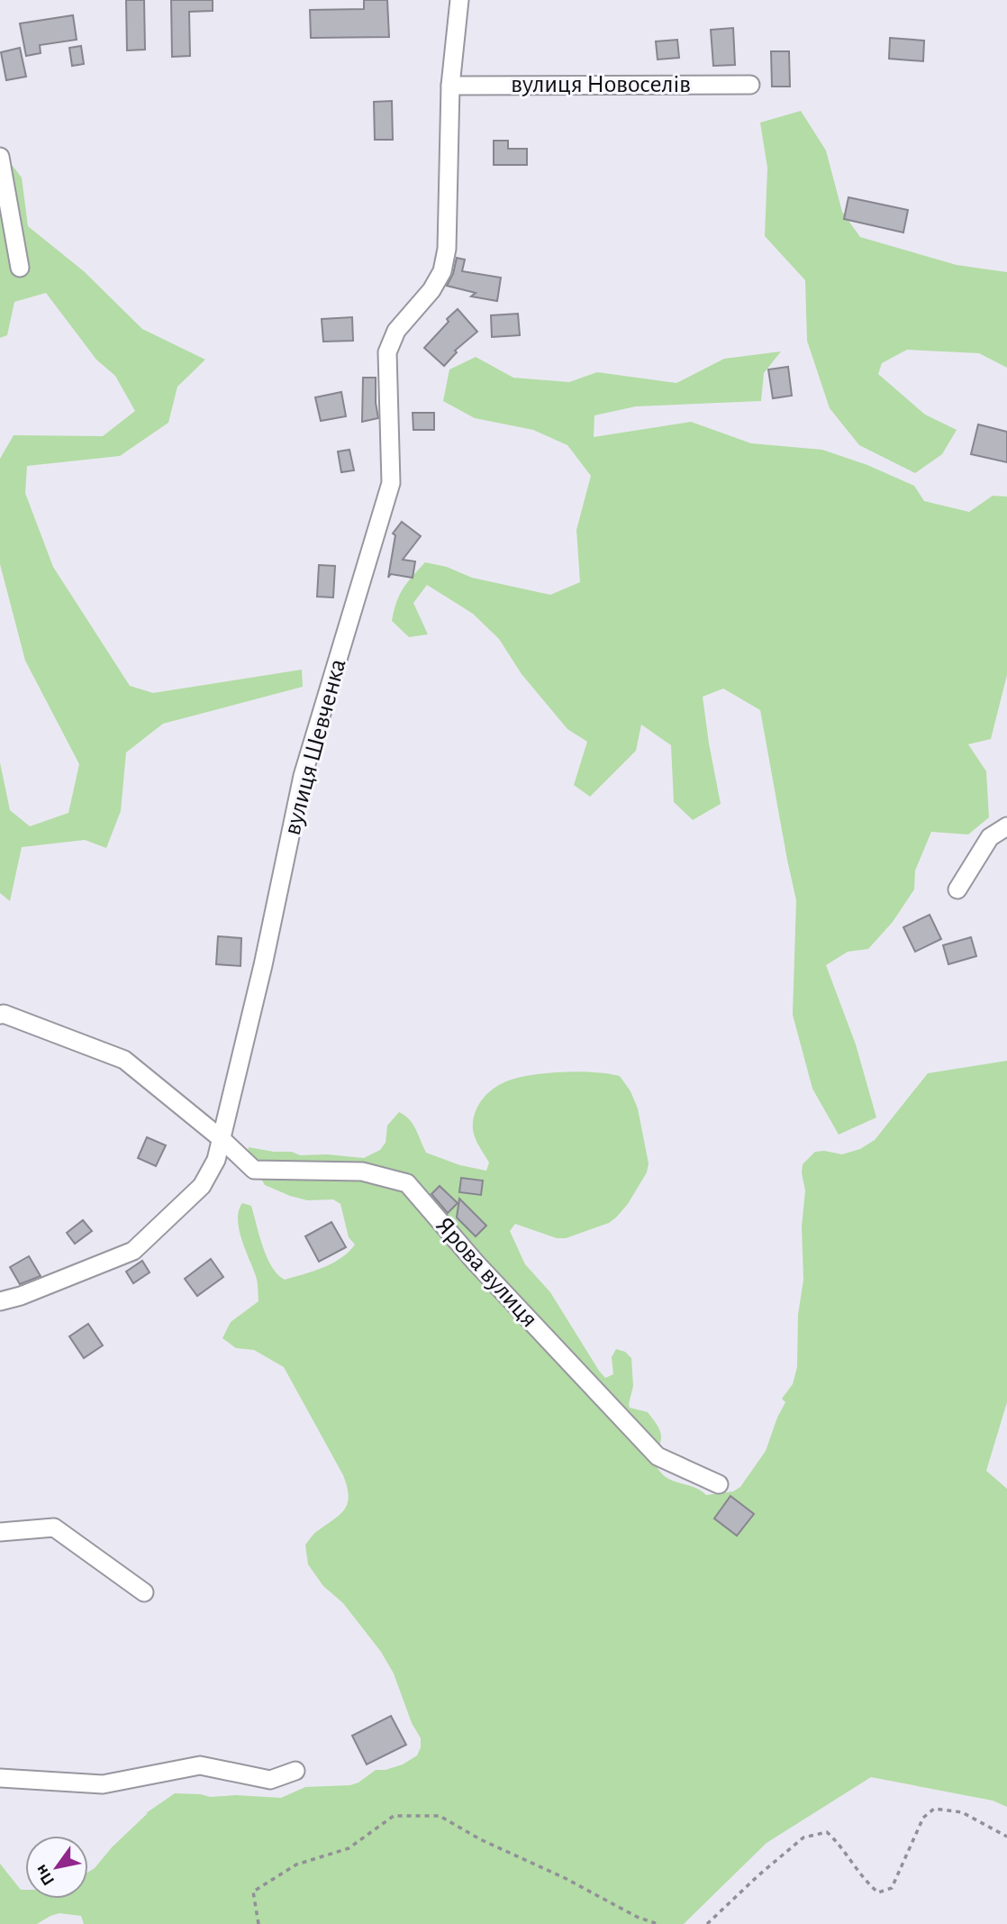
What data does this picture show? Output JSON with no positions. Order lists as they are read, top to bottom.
{
  "streets": {
    "street": ["вулиця Новоселів", "вулиця Шевченка", "Ярова вулиця"]
  },
  "crossings": [
    ["вулиця Новоселів", "вулиця Шевченка"],
    ["вулиця Шевченка", "Ярова вулиця"]
  ],
  "north": "bottom left"
}
